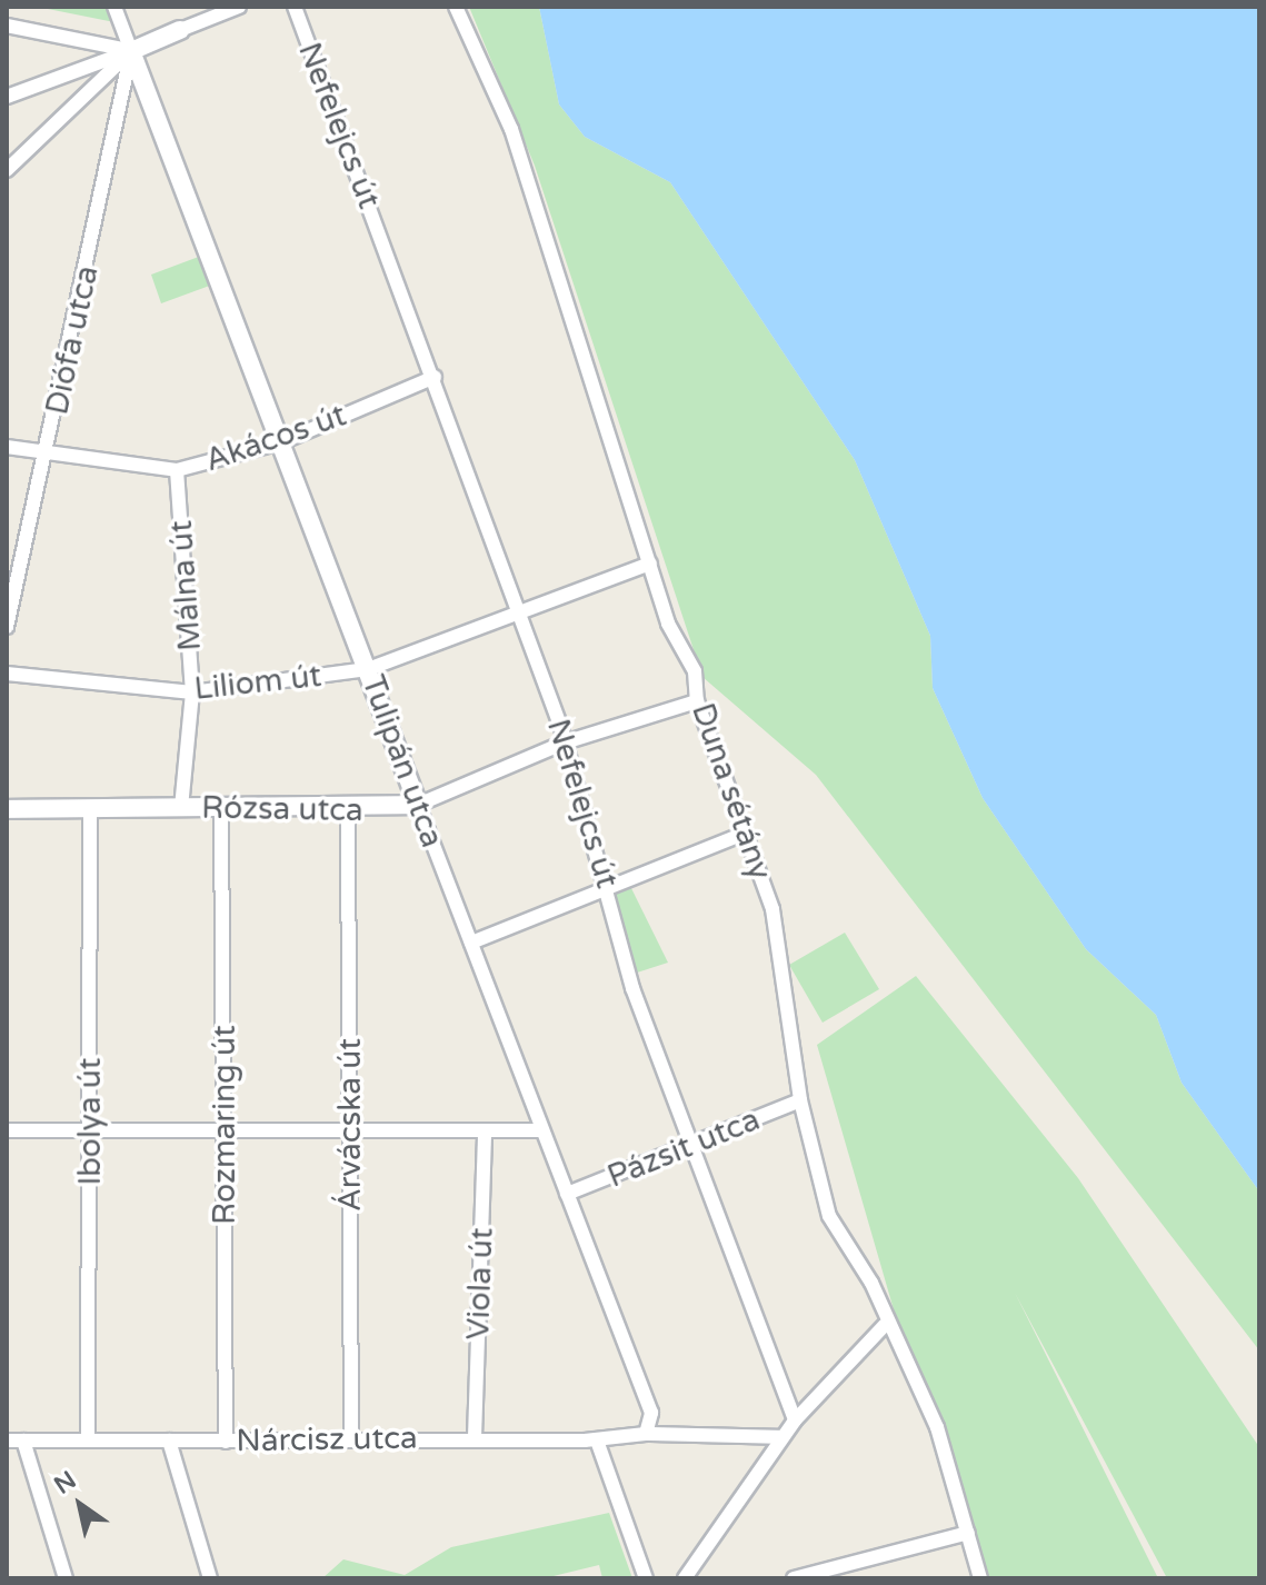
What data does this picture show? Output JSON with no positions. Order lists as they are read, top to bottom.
{
  "streets": {
    "street": [
      "Nefelejcs út",
      "Diófa utca",
      "Akácos út",
      "Málna út",
      "Liliom út",
      "Tulipán utca",
      "Duna sétány",
      "Rózsa utca",
      "Ibolya út",
      "Rozmaring út",
      "Árvácska út",
      "Pázsit utca",
      "Viola út",
      "Nárcisz utca"
    ]
  },
  "crossings": [
    ["Nefelejcs út", "Akácos út"],
    ["Nefelejcs út", "Liliom út"],
    ["Nefelejcs út", "Rózsa utca"],
    ["Nefelejcs út", "Pázsit utca"],
    ["Diófa utca", "Akácos út"],
    ["Diófa utca", "Tulipán utca"],
    ["Akácos út", "Málna út"],
    ["Akácos út", "Tulipán utca"],
    ["Málna út", "Liliom út"],
    ["Málna út", "Rózsa utca"],
    ["Liliom út", "Tulipán utca"],
    ["Liliom út", "Duna sétány"],
    ["Tulipán utca", "Rózsa utca"],
    ["Tulipán utca", "Pázsit utca"],
    ["Tulipán utca", "Nárcisz utca"],
    ["Duna sétány", "Rózsa utca"],
    ["Duna sétány", "Pázsit utca"],
    ["Rózsa utca", "Ibolya út"],
    ["Rózsa utca", "Rozmaring út"],
    ["Rózsa utca", "Árvácska út"],
    ["Ibolya út", "Nárcisz utca"],
    ["Rozmaring út", "Nárcisz utca"],
    ["Árvácska út", "Nárcisz utca"],
    ["Viola út", "Nárcisz utca"]
  ],
  "north": "top left"
}
